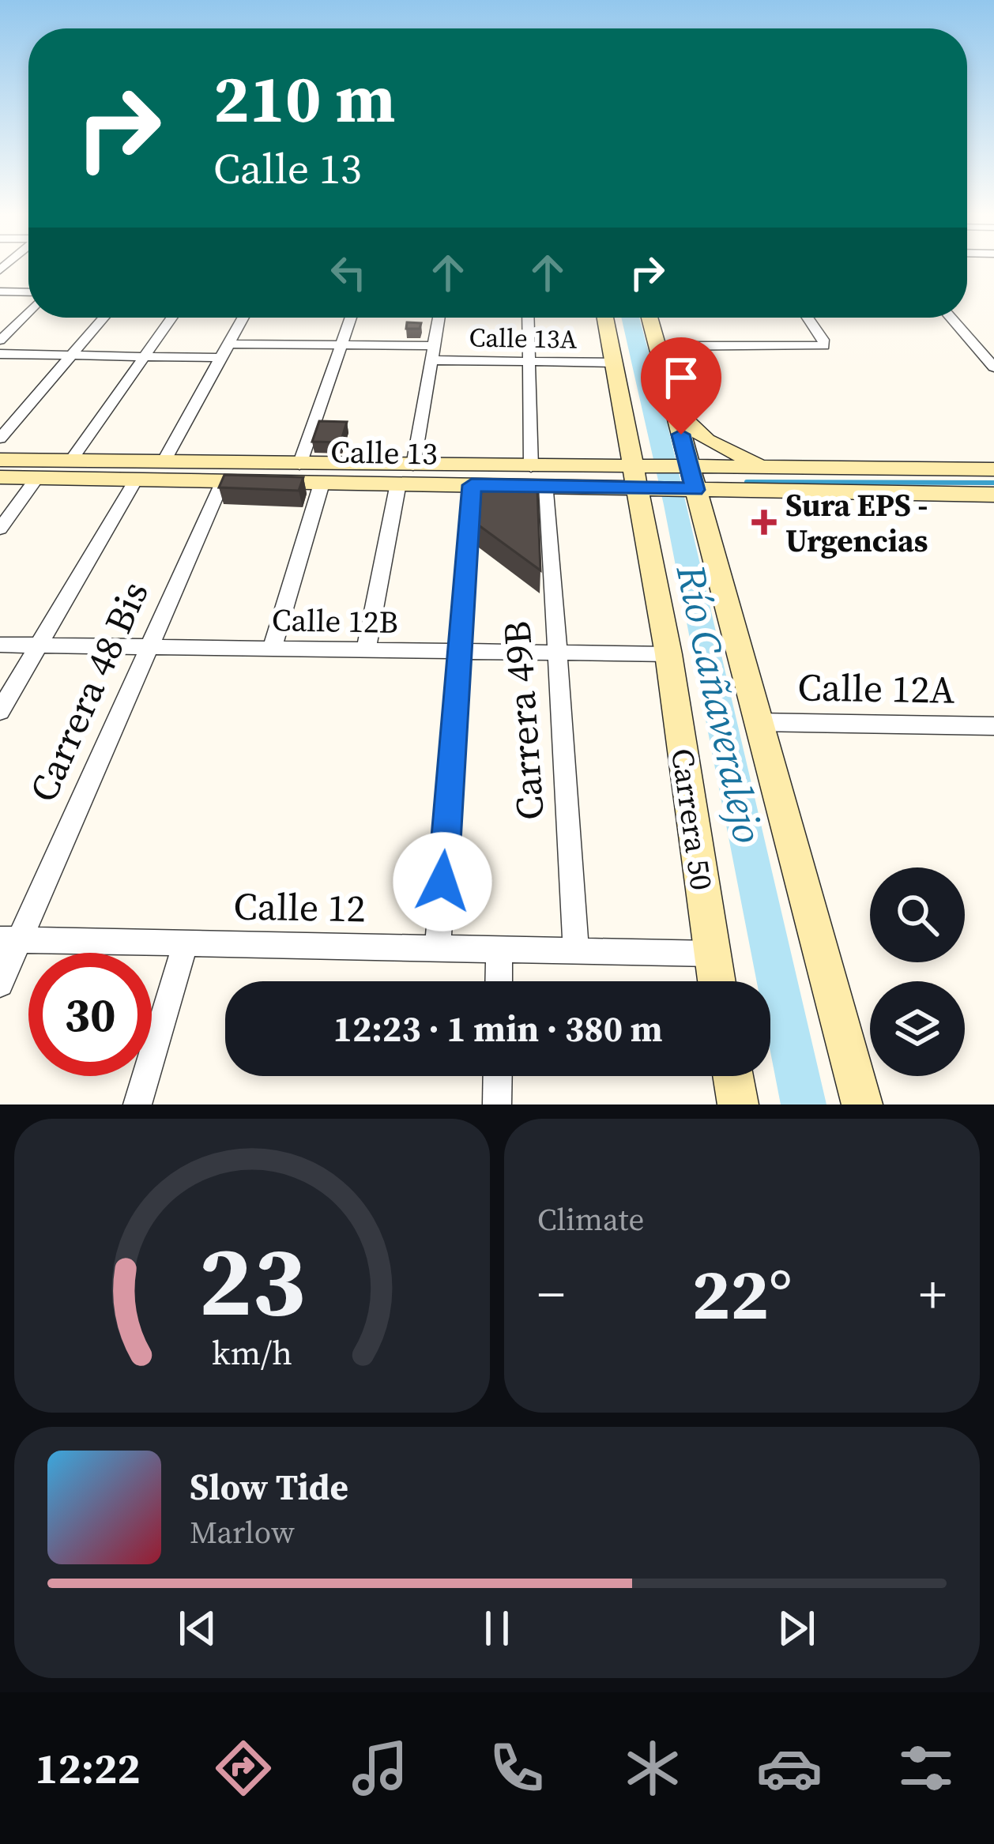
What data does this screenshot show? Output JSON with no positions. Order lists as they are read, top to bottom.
{
  "streets": {
    "main road": ["Calle 13", "Carrera 50"],
    "street": [
      "Calle 13A",
      "Calle 12B",
      "Calle 12A",
      "Carrera 48 Bis",
      "Carrera 49B",
      "Calle 12"
    ]
  },
  "crossings": [
    ["Calle 13A", "Carrera 50"],
    ["Calle 13", "Carrera 48 Bis"],
    ["Calle 13", "Carrera 49B"],
    ["Calle 13", "Carrera 50"],
    ["Calle 12B", "Carrera 48 Bis"],
    ["Calle 12B", "Carrera 49B"],
    ["Calle 12B", "Carrera 50"],
    ["Carrera 48 Bis", "Calle 12"],
    ["Carrera 49B", "Calle 12"],
    ["Carrera 50", "Calle 12"]
  ],
  "water": ["Río Cañaveralejo"],
  "places": {
    "health": ["Sura EPS - Urgencias"]
  },
  "page": {
    "turn": ["210 m", "Calle 13"],
    "limit": "30",
    "trip": "12:23 · 1 min · 380 m",
    "tile": "Climate",
    "heat": ["−", "22°", "+"],
    "song": ["Slow Tide", "Marlow"],
    "tabs": "12:22",
    "gauge": ["23", "km/h"]
  }
}
